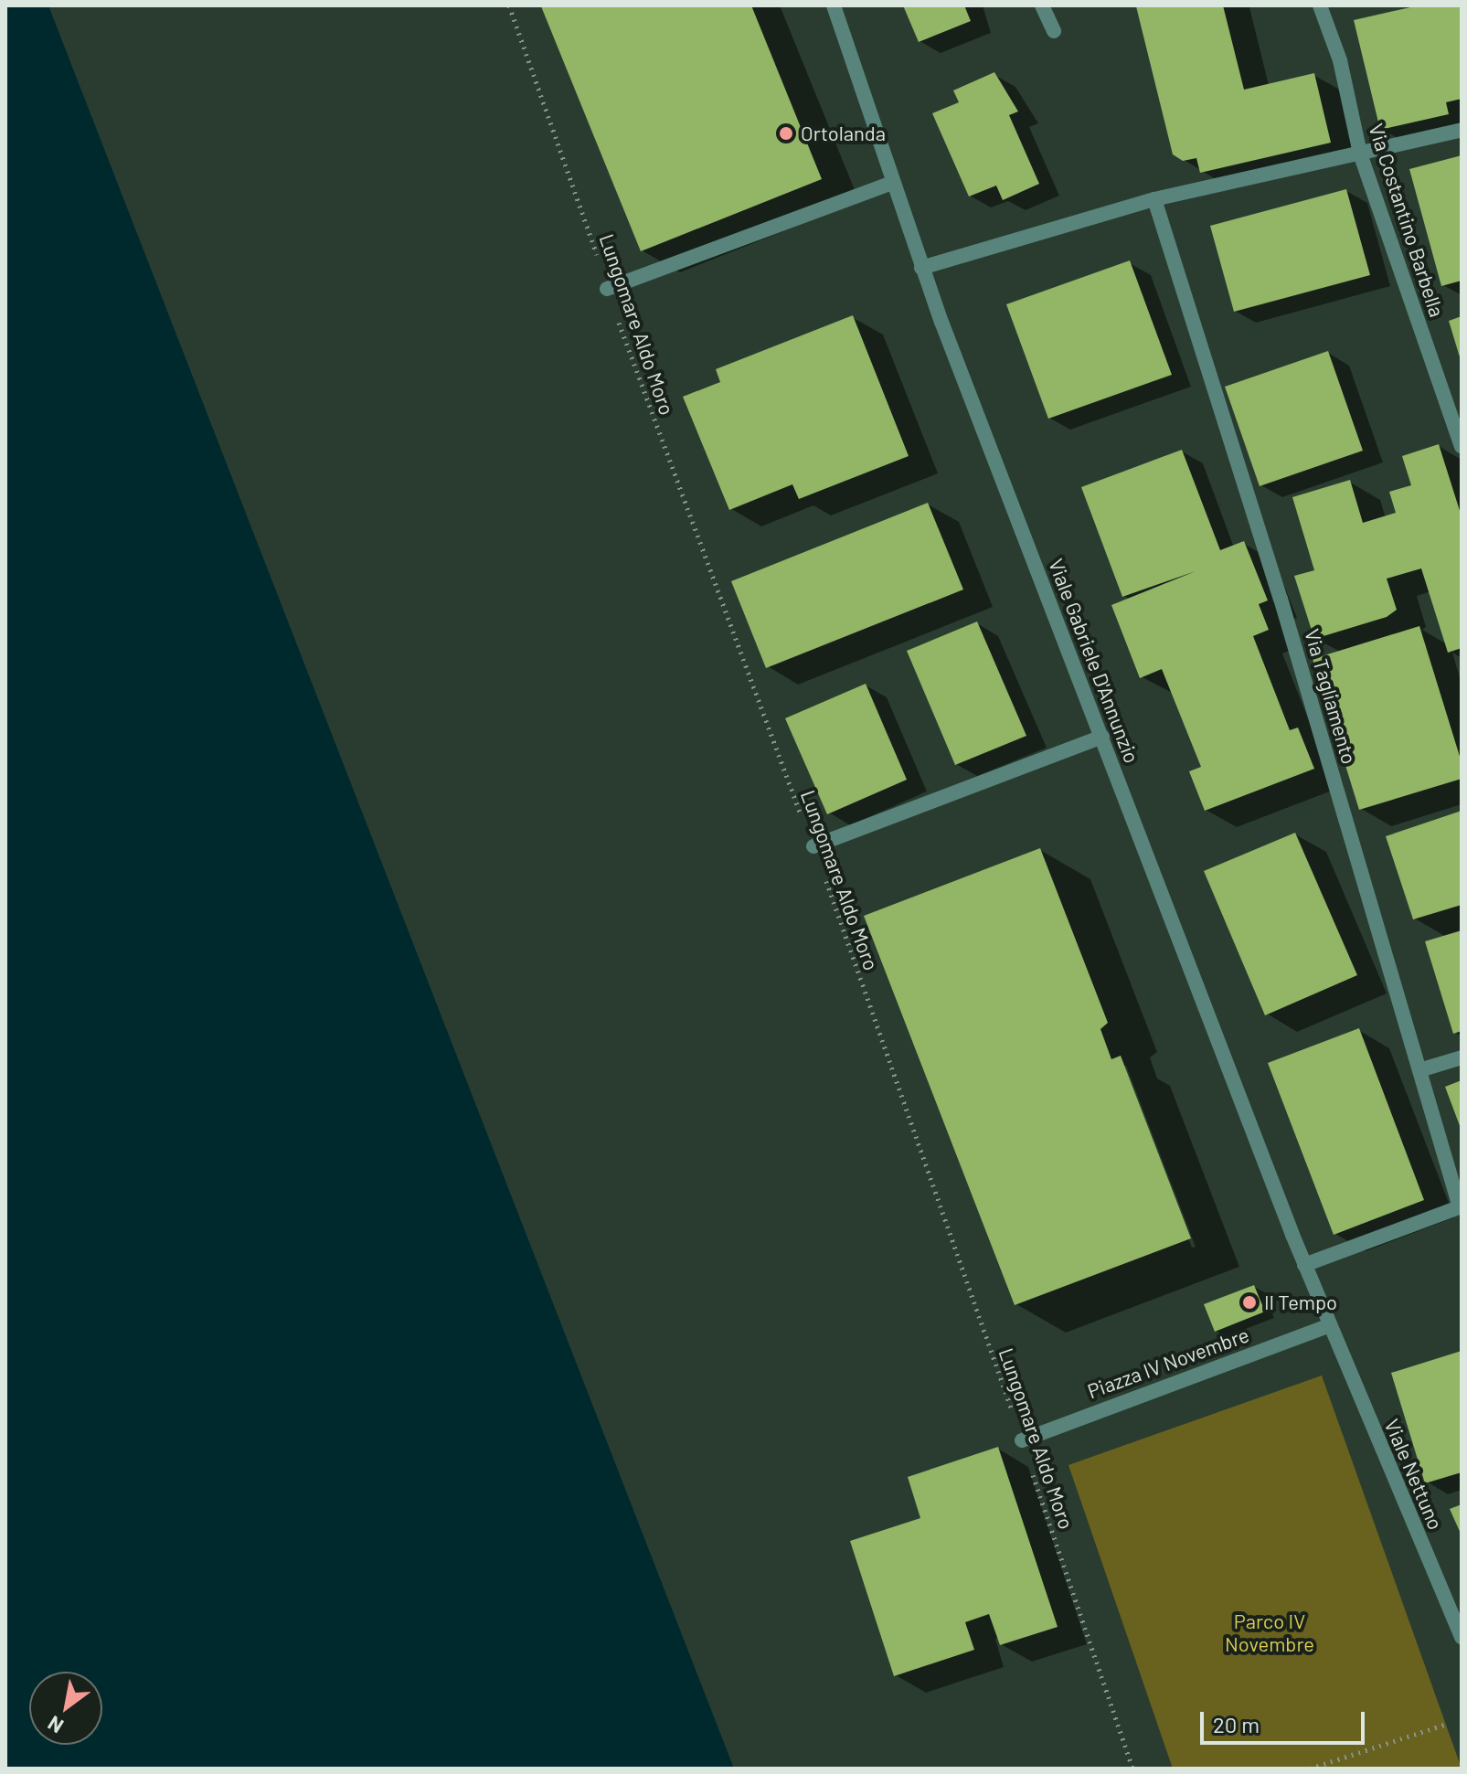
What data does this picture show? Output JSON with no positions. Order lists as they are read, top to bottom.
{
  "streets": {
    "street": [
      "Via Costantino Barbella",
      "Viale Gabriele D'Annunzio",
      "Via Tagliamento",
      "Piazza IV Novembre",
      "Viale Nettuno"
    ],
    "path": ["Lungomare Aldo Moro"]
  },
  "crossings": [
    ["Lungomare Aldo Moro", "Piazza IV Novembre"],
    ["Viale Gabriele D'Annunzio", "Piazza IV Novembre"],
    ["Viale Gabriele D'Annunzio", "Viale Nettuno"],
    ["Piazza IV Novembre", "Viale Nettuno"]
  ],
  "parks": ["Parco IV Novembre"],
  "places": ["Ortolanda", "Il Tempo"],
  "scale_bar": "20 m",
  "north": "bottom left"
}
